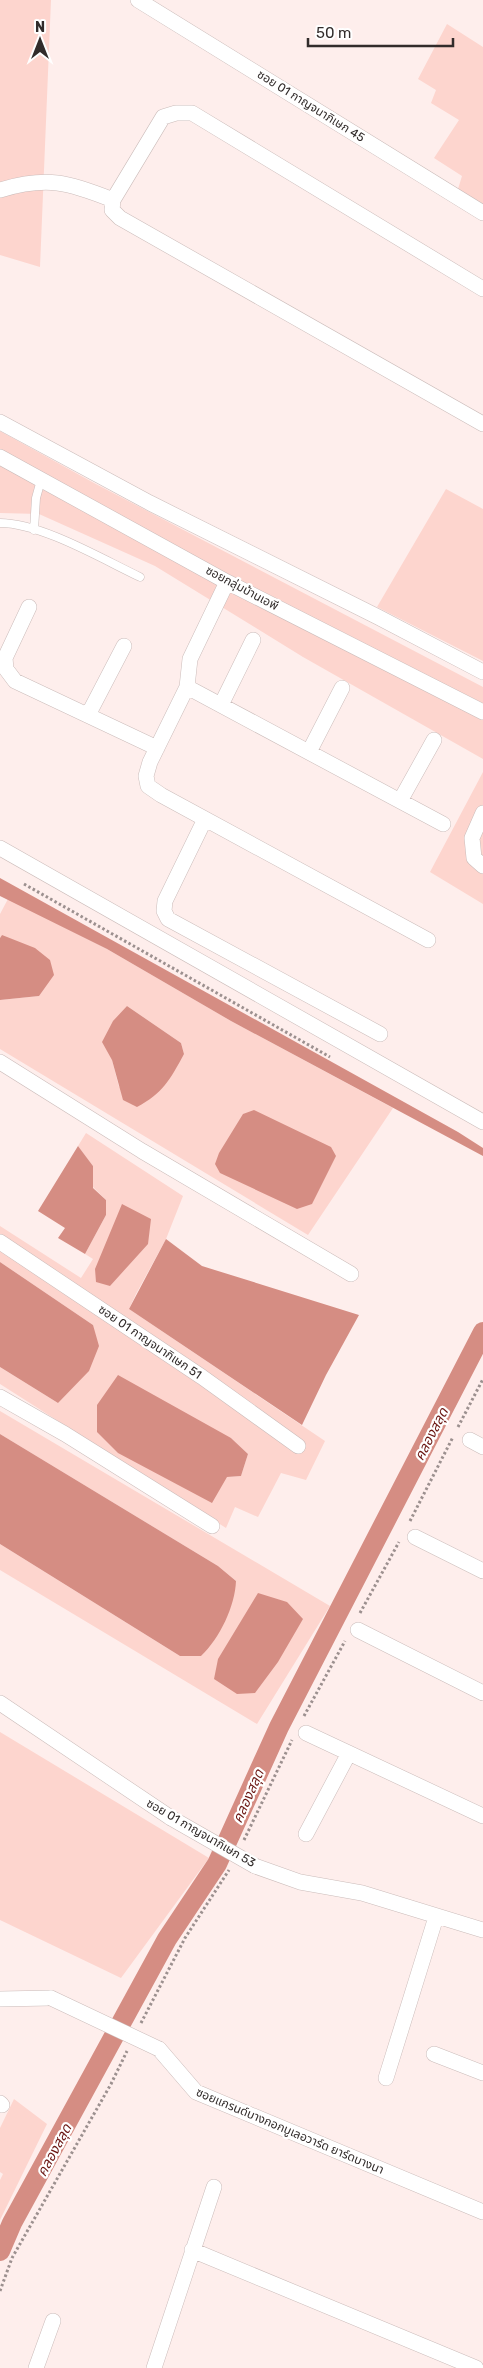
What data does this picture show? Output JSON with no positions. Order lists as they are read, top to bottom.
{
  "streets": {
    "street": [
      "ซอย 01 กาญจนาภิเษก 45",
      "ซอยกลุ่มบ้านเอพี",
      "ซอย 01 กาญจนากิเษก 51",
      "ซอย 01 กาญจนากิเษก 53",
      "ซอยแกรนด์บางกอกบูเลอวาร์ด ยาร์ดบางนา"
    ]
  },
  "water": ["คลองสลุด"],
  "scale_bar": "50 m",
  "north": "top"
}
